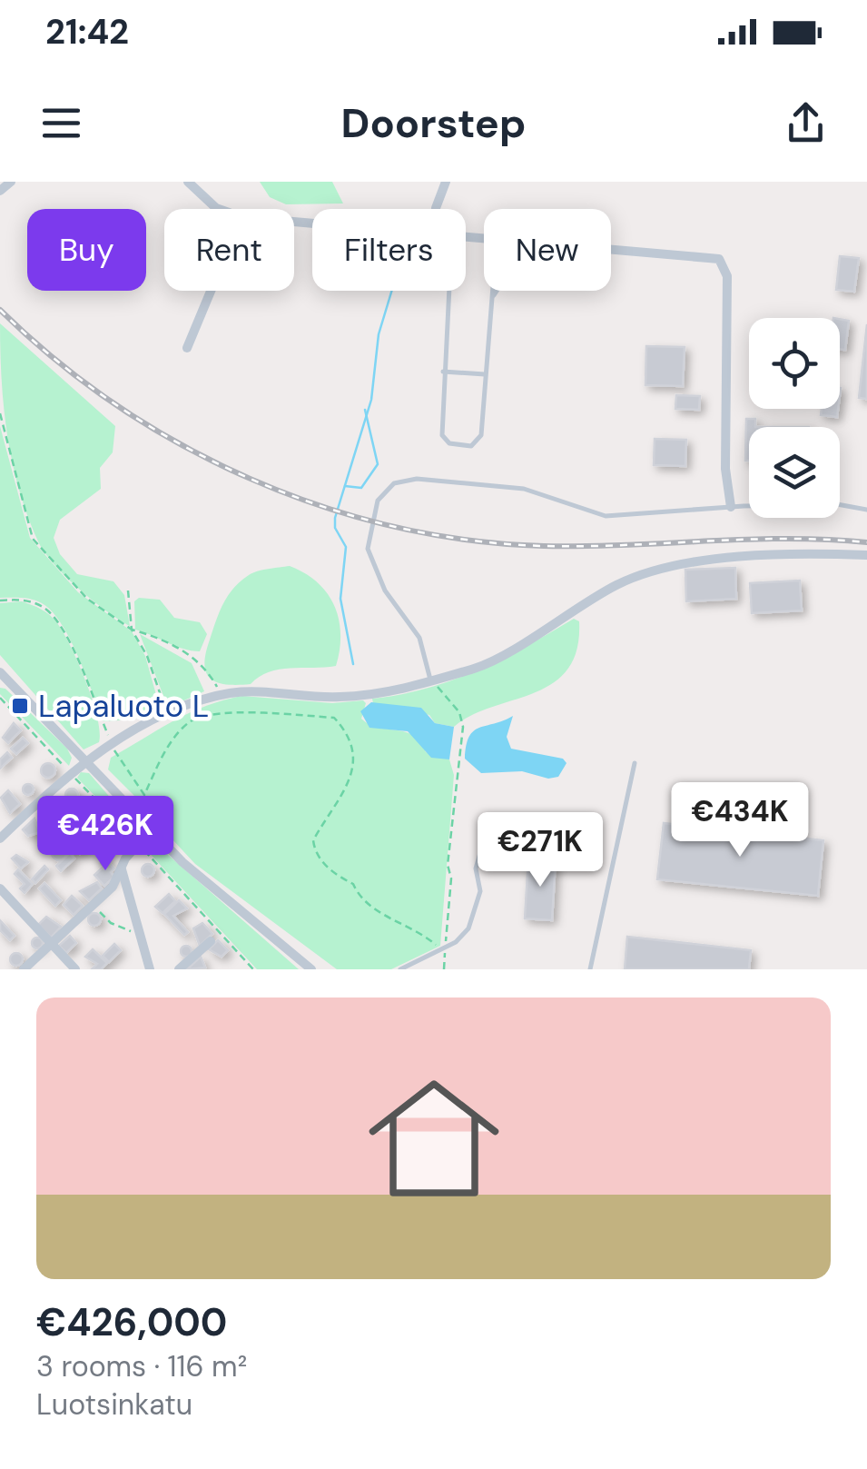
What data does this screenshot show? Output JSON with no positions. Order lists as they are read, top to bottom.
{
  "places": {
    "transit": ["Lapaluoto L"]
  },
  "page": {
    "status": "21:42",
    "header": "Doorstep",
    "chip": [
      "Buy",
      "Rent",
      "Filters",
      "New"
    ],
    "price": ["€434K", "€426K", "€271K"],
    "list": [
      {
        "name": "€426,000",
        "note": "3 rooms · 116 m² · Luotsinkatu"
      }
    ]
  }
}
